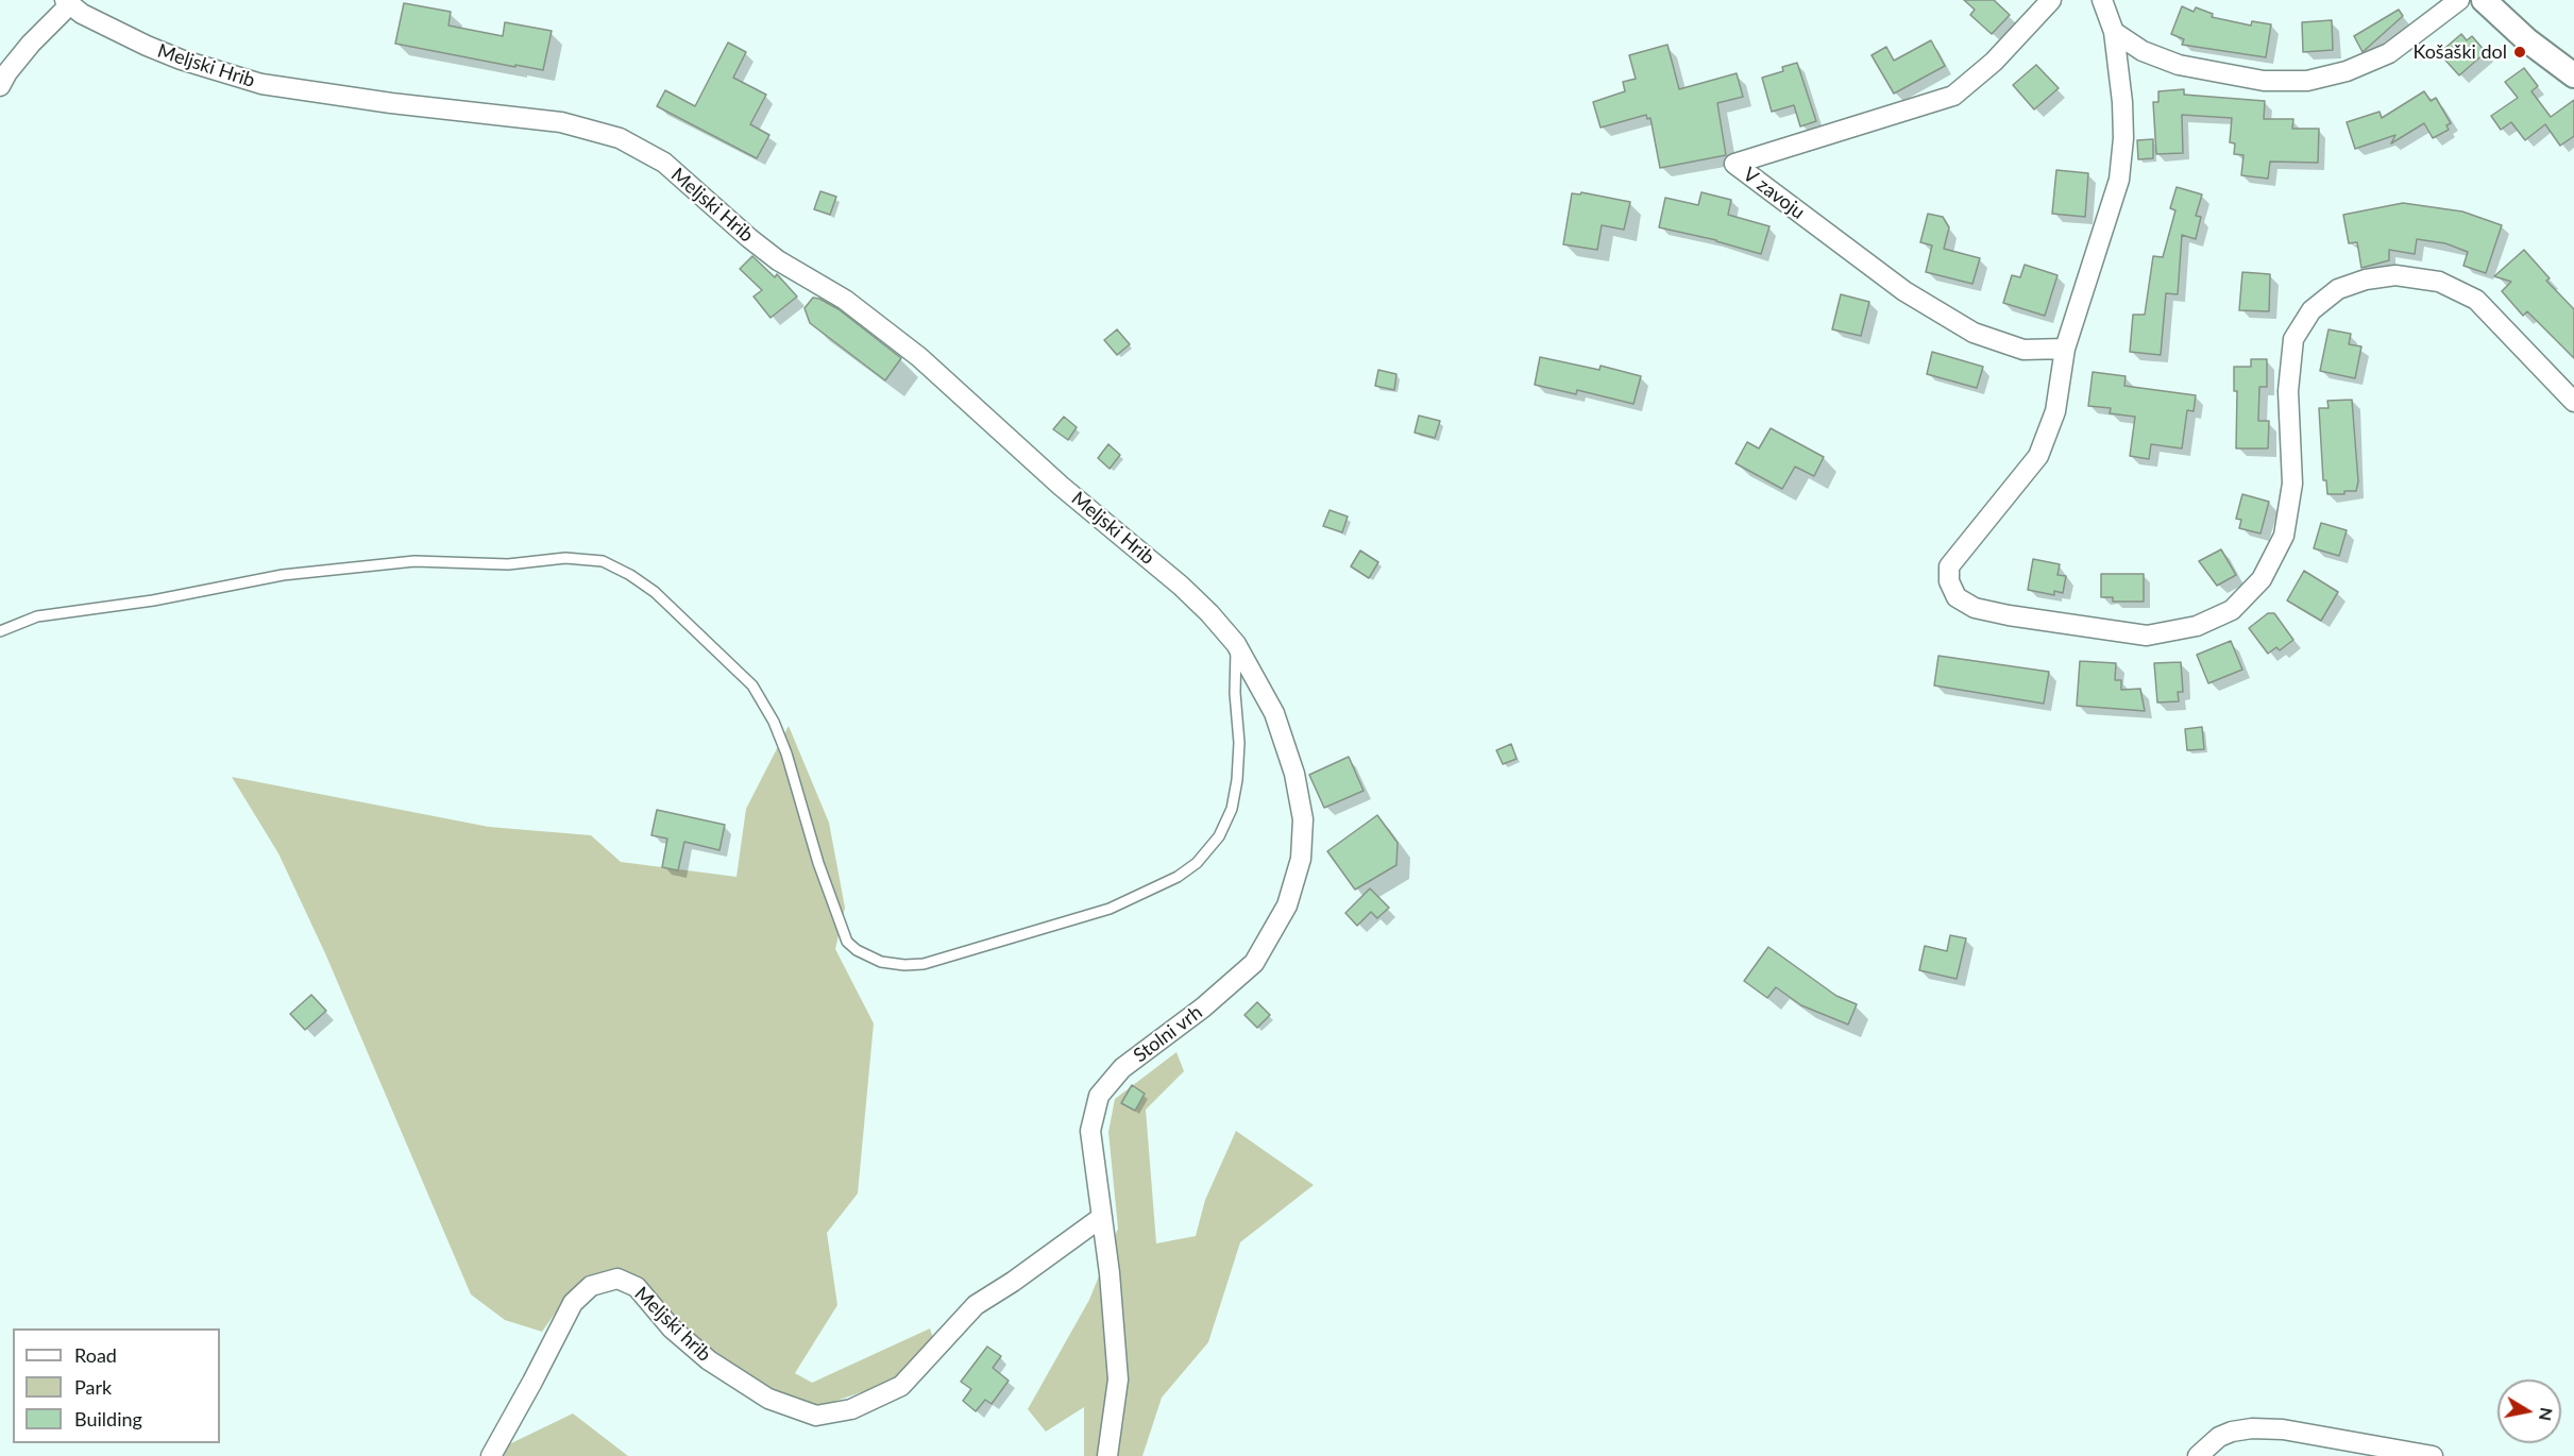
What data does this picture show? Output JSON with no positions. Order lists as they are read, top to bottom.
{
  "streets": {
    "street": [
      "Meljski Hrib",
      "V zavoju",
      "Stolni vrh",
      "Meljski hrib"
    ]
  },
  "crossings": [
    ["Meljski Hrib", "Stolni vrh"],
    ["Stolni vrh", "Meljski hrib"]
  ],
  "places": ["Košaški dol"],
  "legend": ["Road", "Park", "Building"],
  "north": "right"
}
